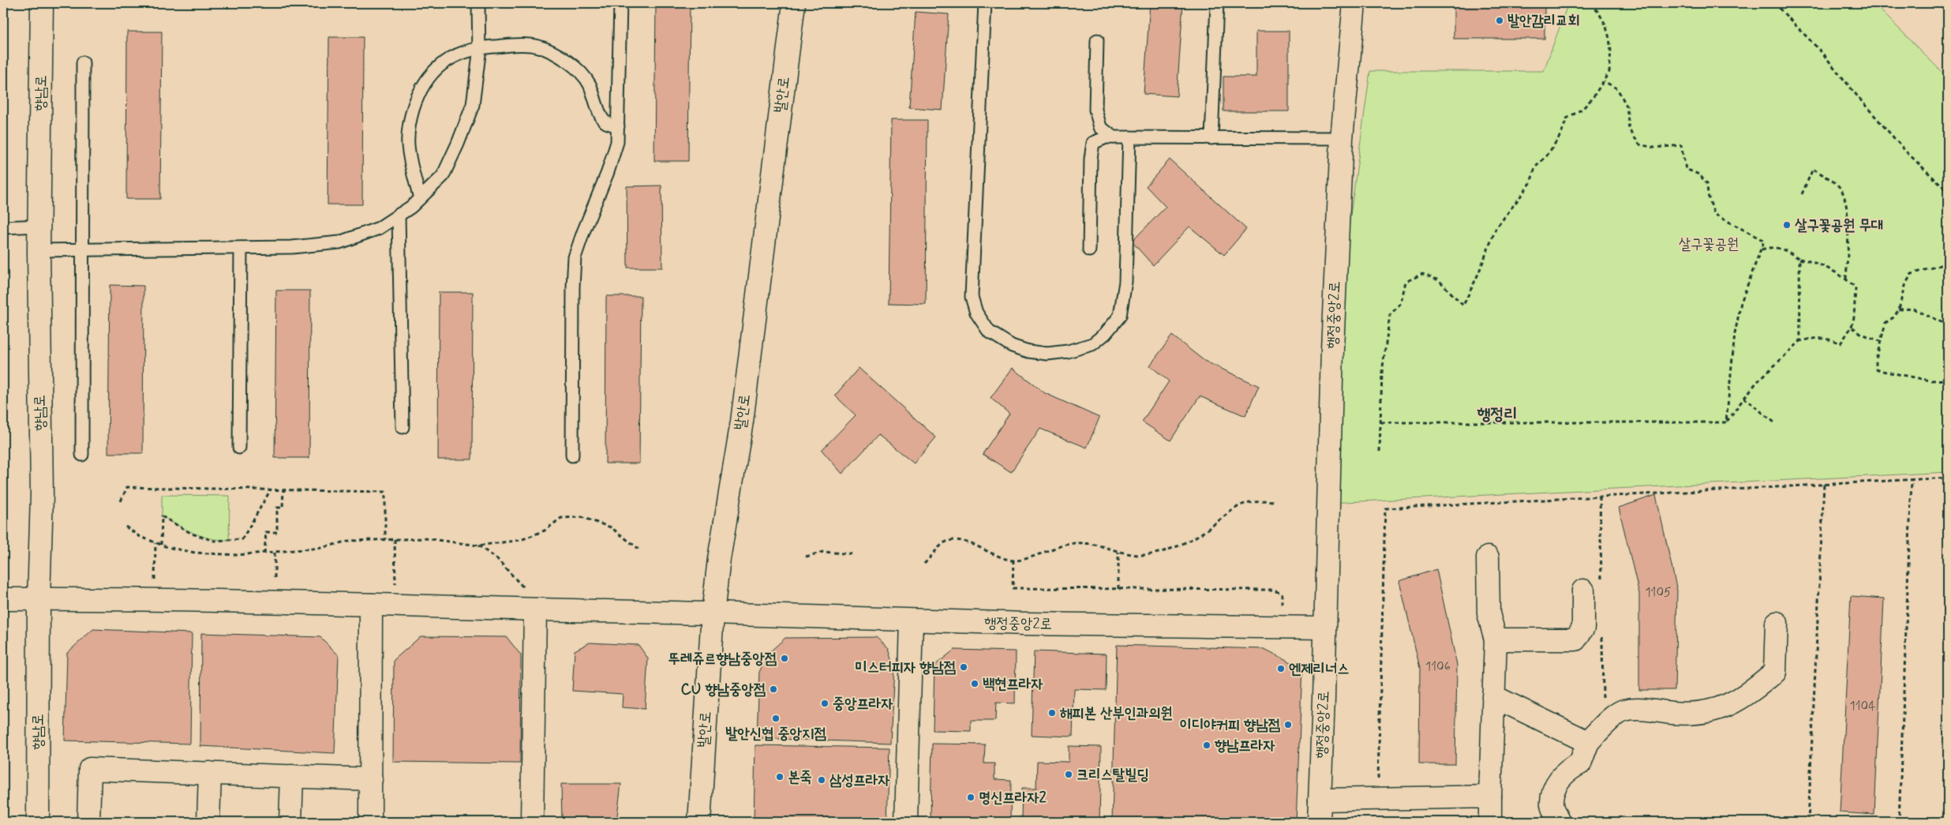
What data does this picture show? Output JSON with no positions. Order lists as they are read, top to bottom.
{
  "streets": {
    "street": ["향남로", "발안로", "행정중앙2로"]
  },
  "crossings": [
    ["향남로", "행정중앙2로"],
    ["발안로", "행정중앙2로"]
  ],
  "districts": ["행정리"],
  "parks": ["살구꽃공원"],
  "places": [
    "발안감리교회",
    "살구꽃공원 무대",
    "뚜레쥬르향남중앙점",
    "미스터피자 향남점",
    "엔제리너스",
    "백현프라자",
    "CU 향남중앙점",
    "중앙프라자",
    "해피본 산부인과의원",
    "발안신협 중앙지점",
    "이디야커피 향남점",
    "향남프라자",
    "크리스탈빌딩",
    "본죽",
    "삼성프라자",
    "명신프라자2"
  ],
  "house_numbers": ["1105", "1106", "1104"]
}
